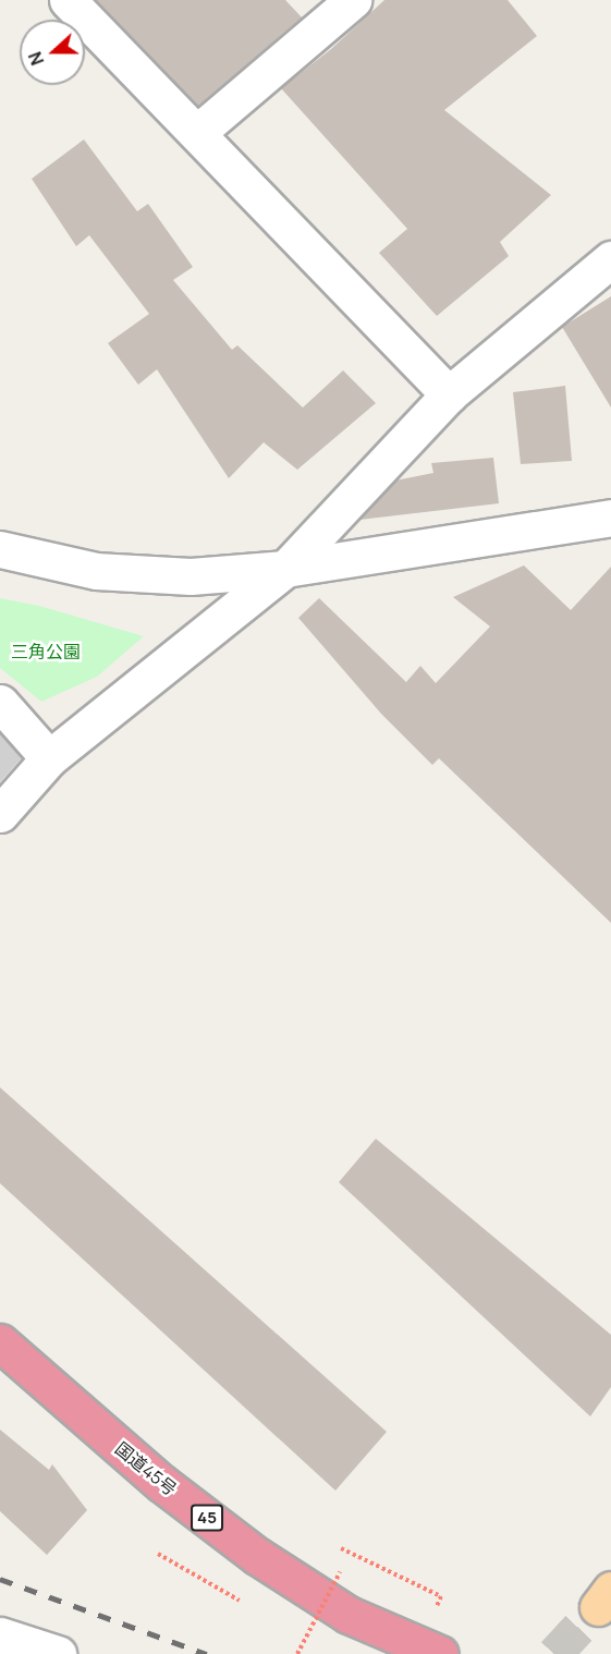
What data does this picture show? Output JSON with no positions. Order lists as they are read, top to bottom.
{
  "streets": {
    "highway": ["国道45号", "45"]
  },
  "parks": ["三角公園"],
  "north": "left"
}
